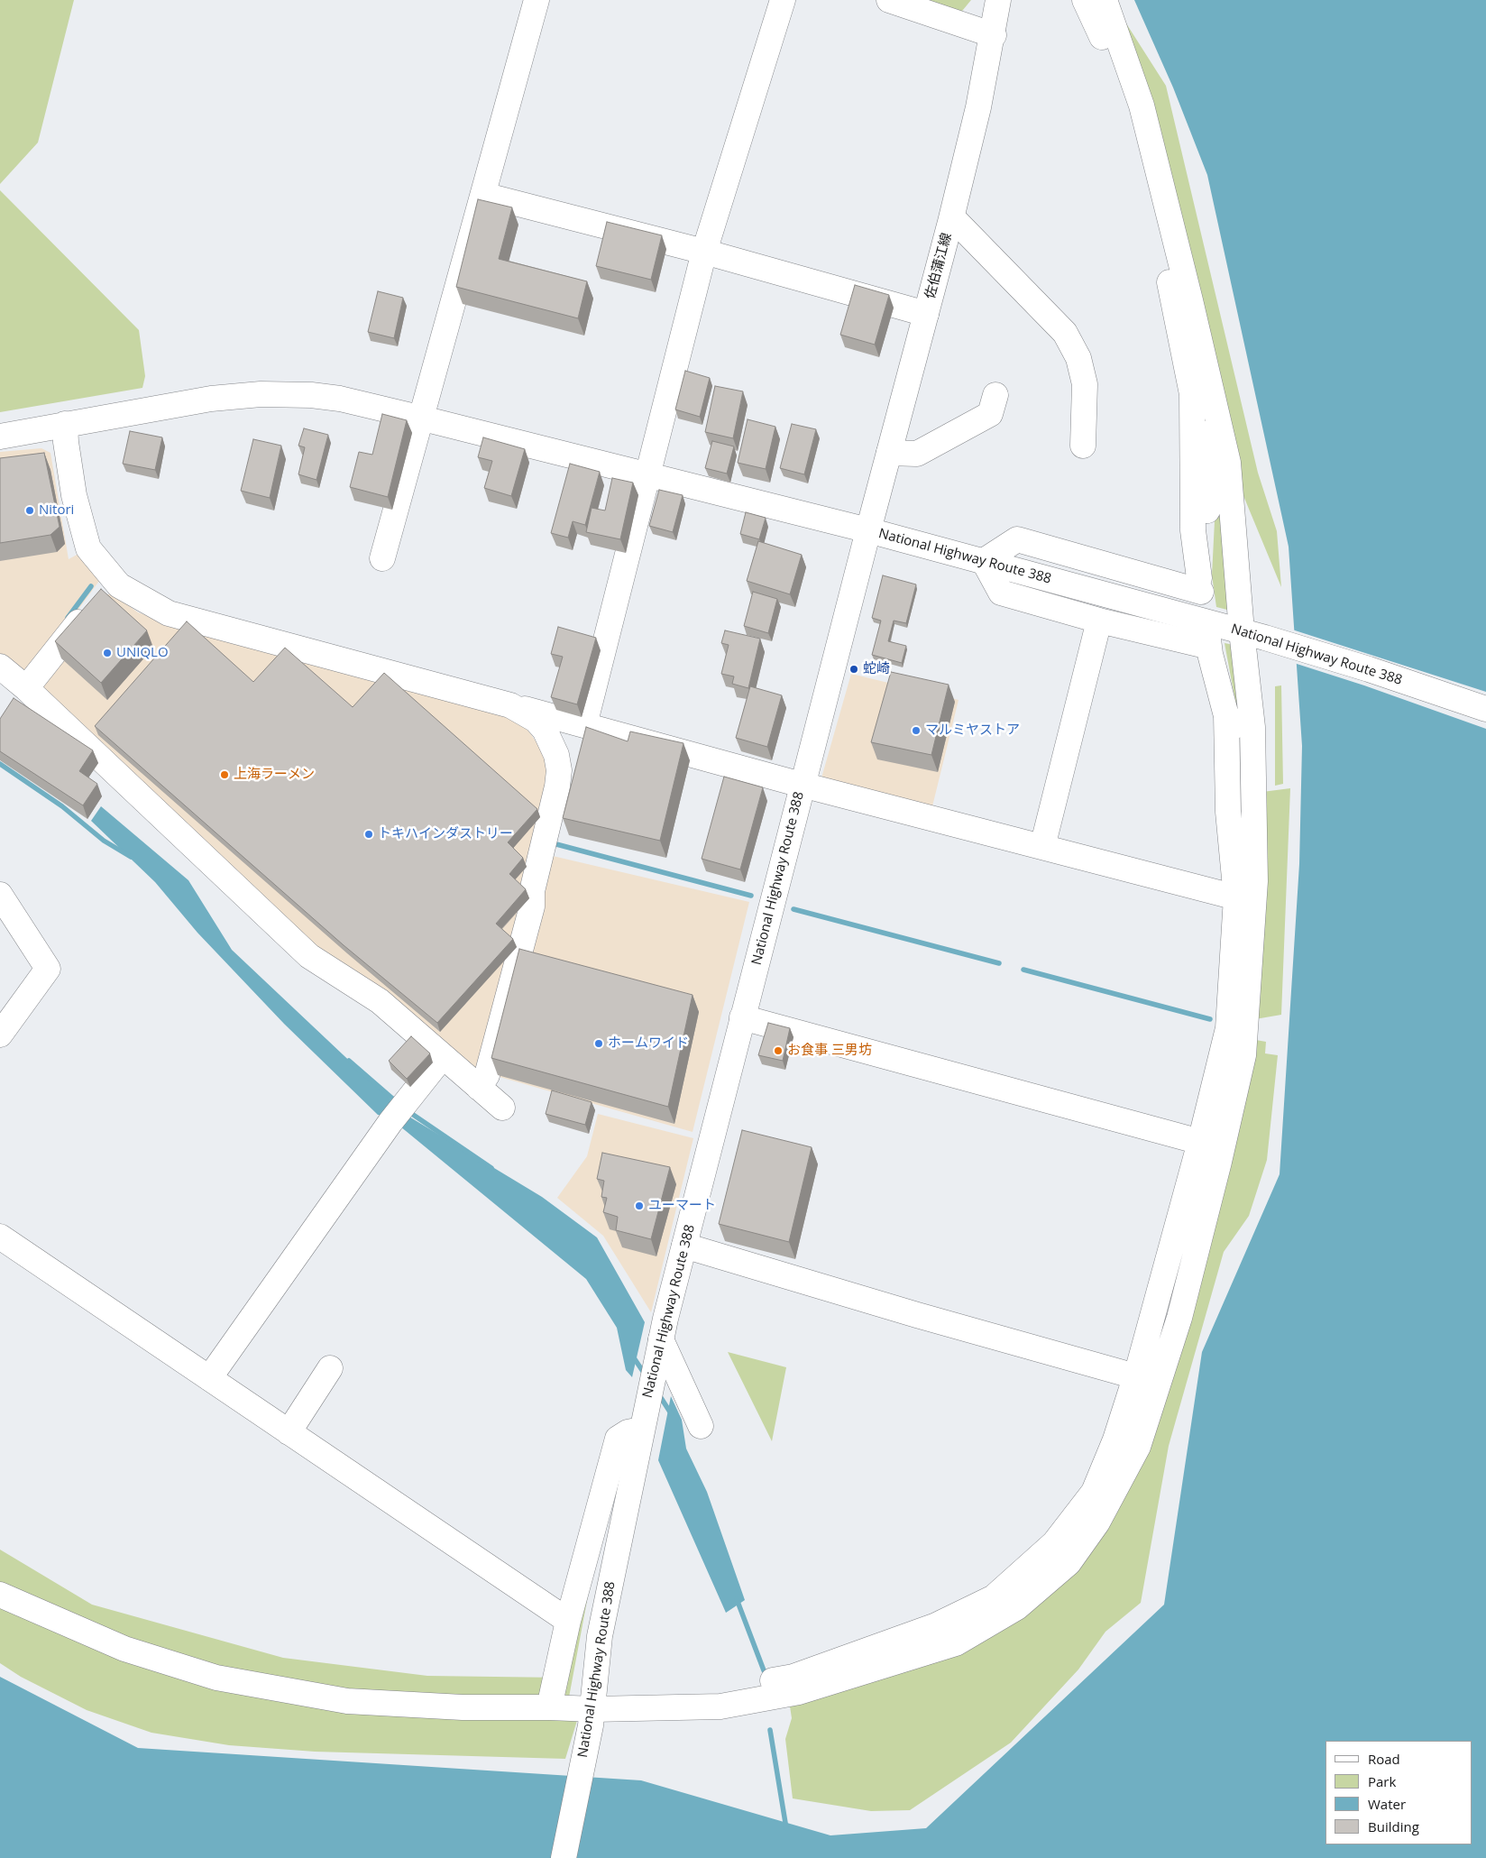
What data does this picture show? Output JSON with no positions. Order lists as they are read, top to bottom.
{
  "streets": {
    "main road": ["佐伯蒲江線", "National Highway Route 388"]
  },
  "crossings": [
    ["佐伯蒲江線", "National Highway Route 388"]
  ],
  "places": [
    "Nitori",
    "UNIQLO",
    "蛇崎",
    "マルミヤストア",
    "上海ラーメン",
    "トキハインダストリー",
    "ホームワイド",
    "お食事 三男坊",
    "ユーマート"
  ],
  "legend": [
    "Road",
    "Park",
    "Water",
    "Building"
  ]
}
